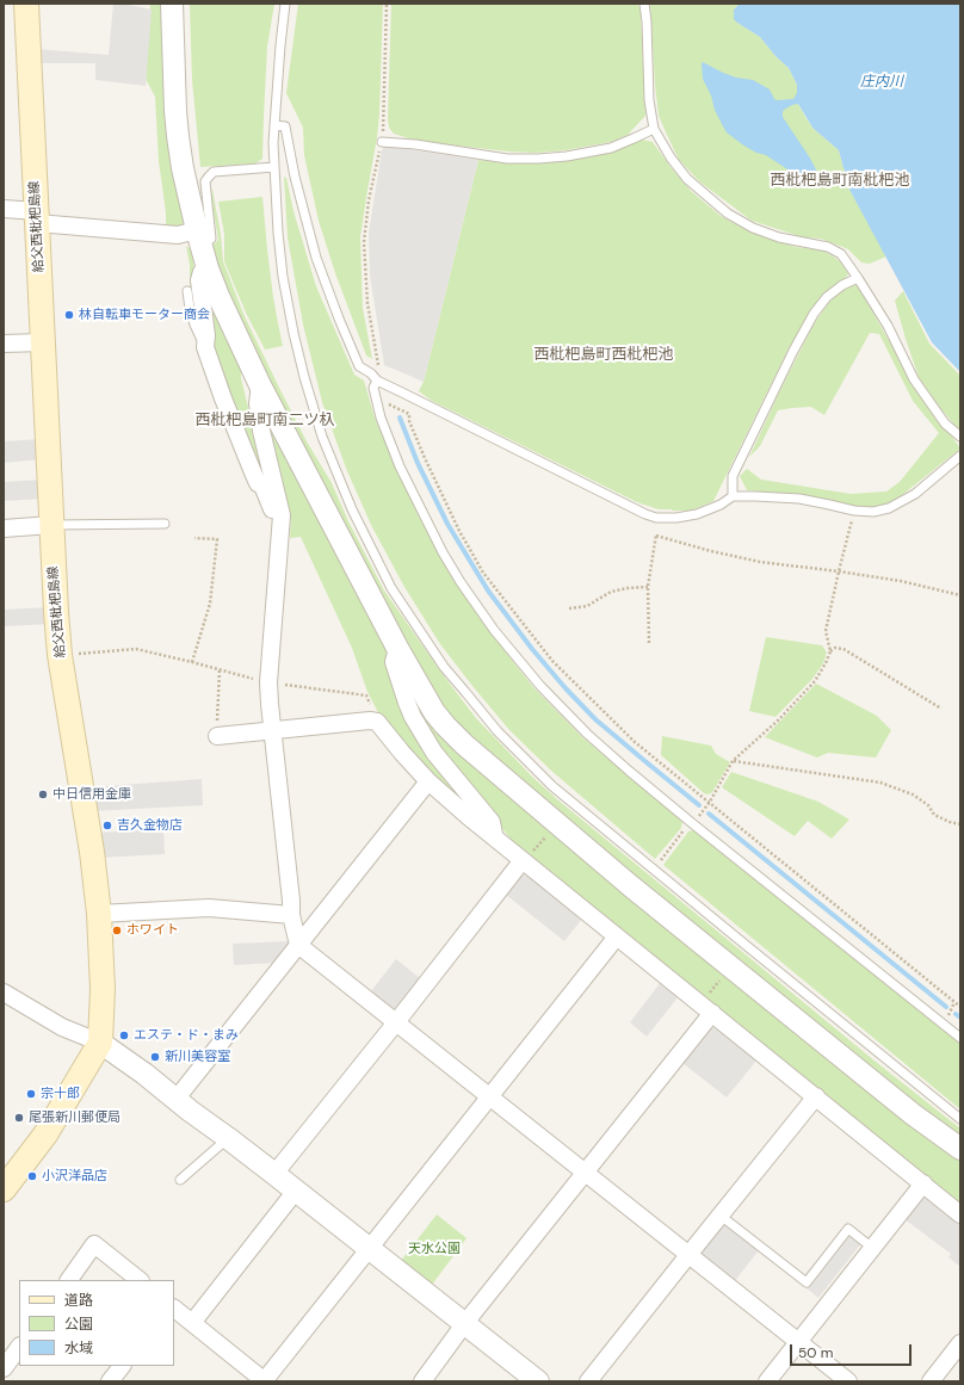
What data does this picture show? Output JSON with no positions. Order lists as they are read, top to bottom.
{
  "streets": {
    "main road": ["給父西枇杷島線"]
  },
  "districts": ["西枇杷島町南枇杷池", "西枇杷島町西枇杷池", "西枇杷島町南二ツ杁"],
  "water": ["庄内川"],
  "parks": ["天水公園"],
  "places": [
    "林自転車モーター商会",
    "中日信用金庫",
    "吉久金物店",
    "ホワイト",
    "エステ・ド・まみ",
    "新川美容室",
    "宗十郎",
    "尾張新川郵便局",
    "小沢洋品店"
  ],
  "legend": ["道路", "公園", "水域"],
  "scale_bar": "50 m"
}
